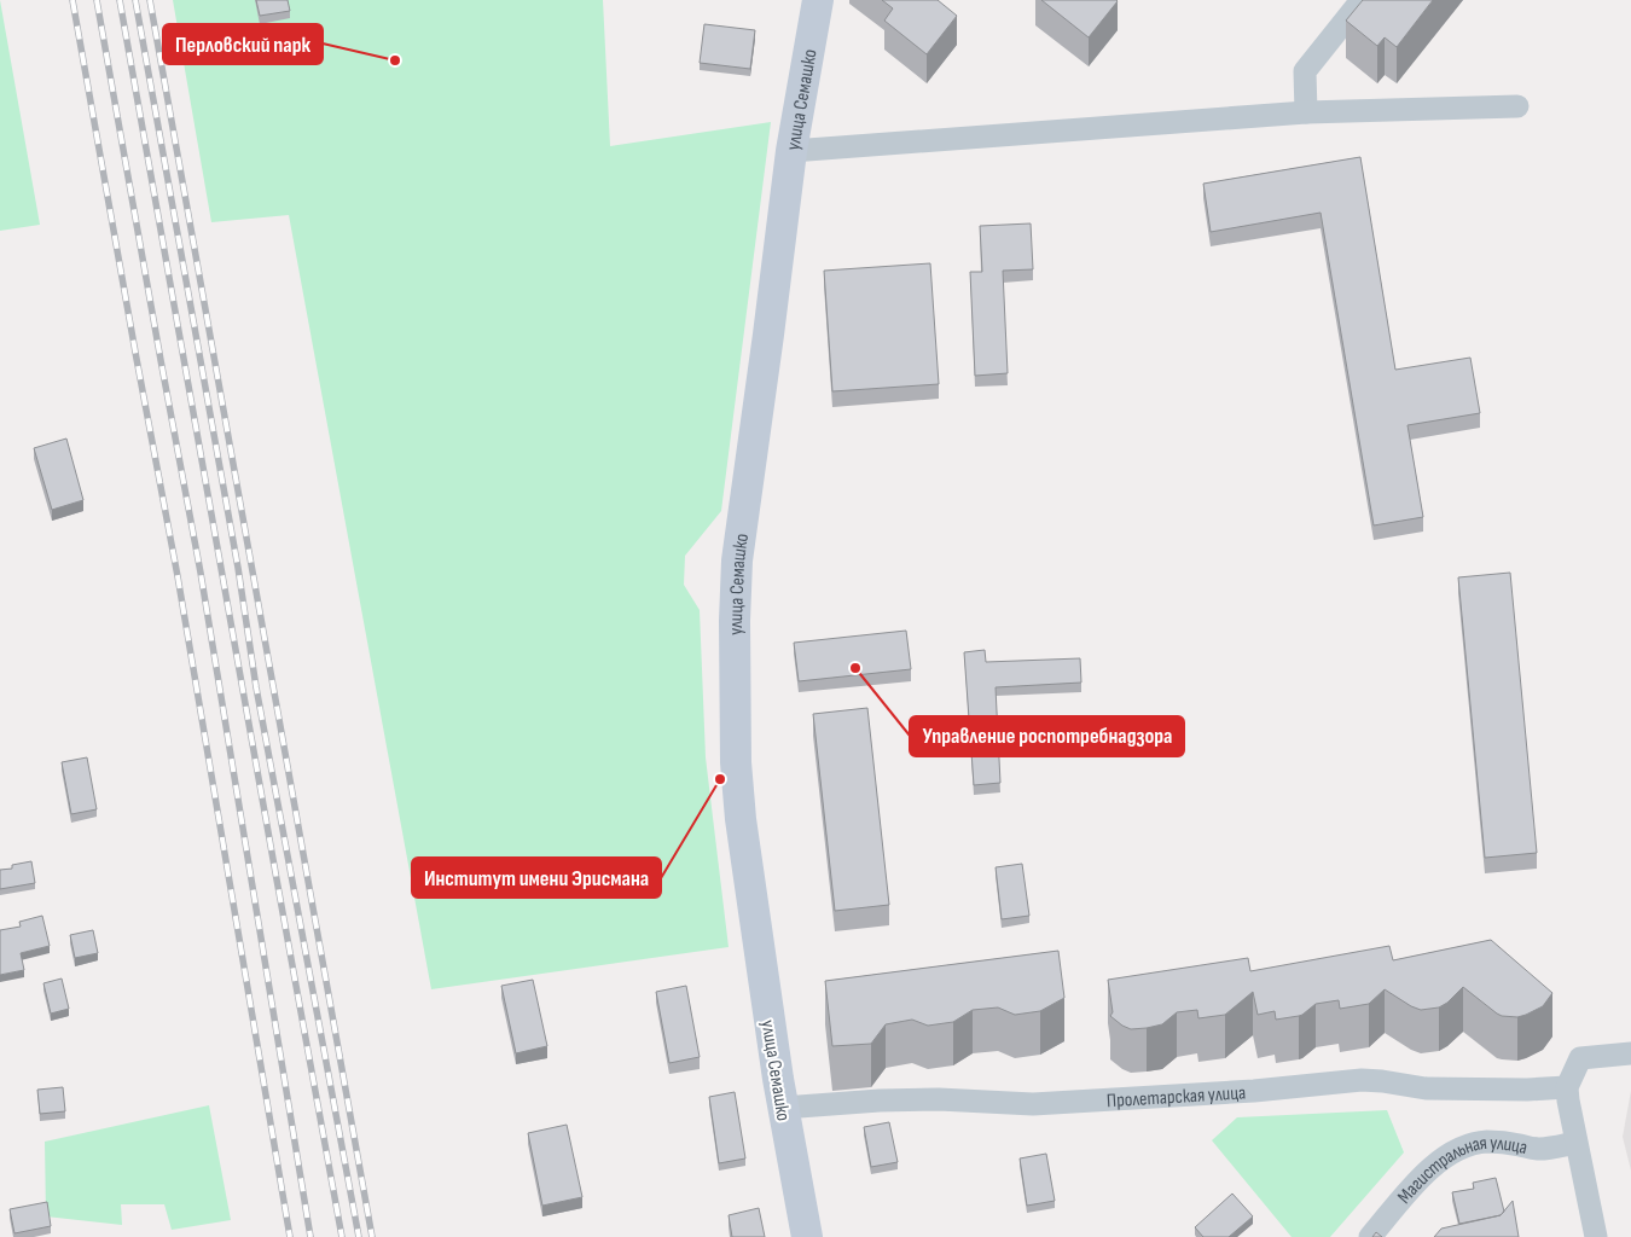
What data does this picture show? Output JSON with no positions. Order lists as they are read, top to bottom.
{
  "streets": {
    "main road": ["улица Семашко"],
    "street": ["Пролетарская улица", "Магистральная улица"]
  },
  "crossings": [
    ["улица Семашко", "Пролетарская улица"]
  ],
  "places": ["Перловский парк", "Управление роспотребнадзора", "Институт имени Эрисмана"]
}
